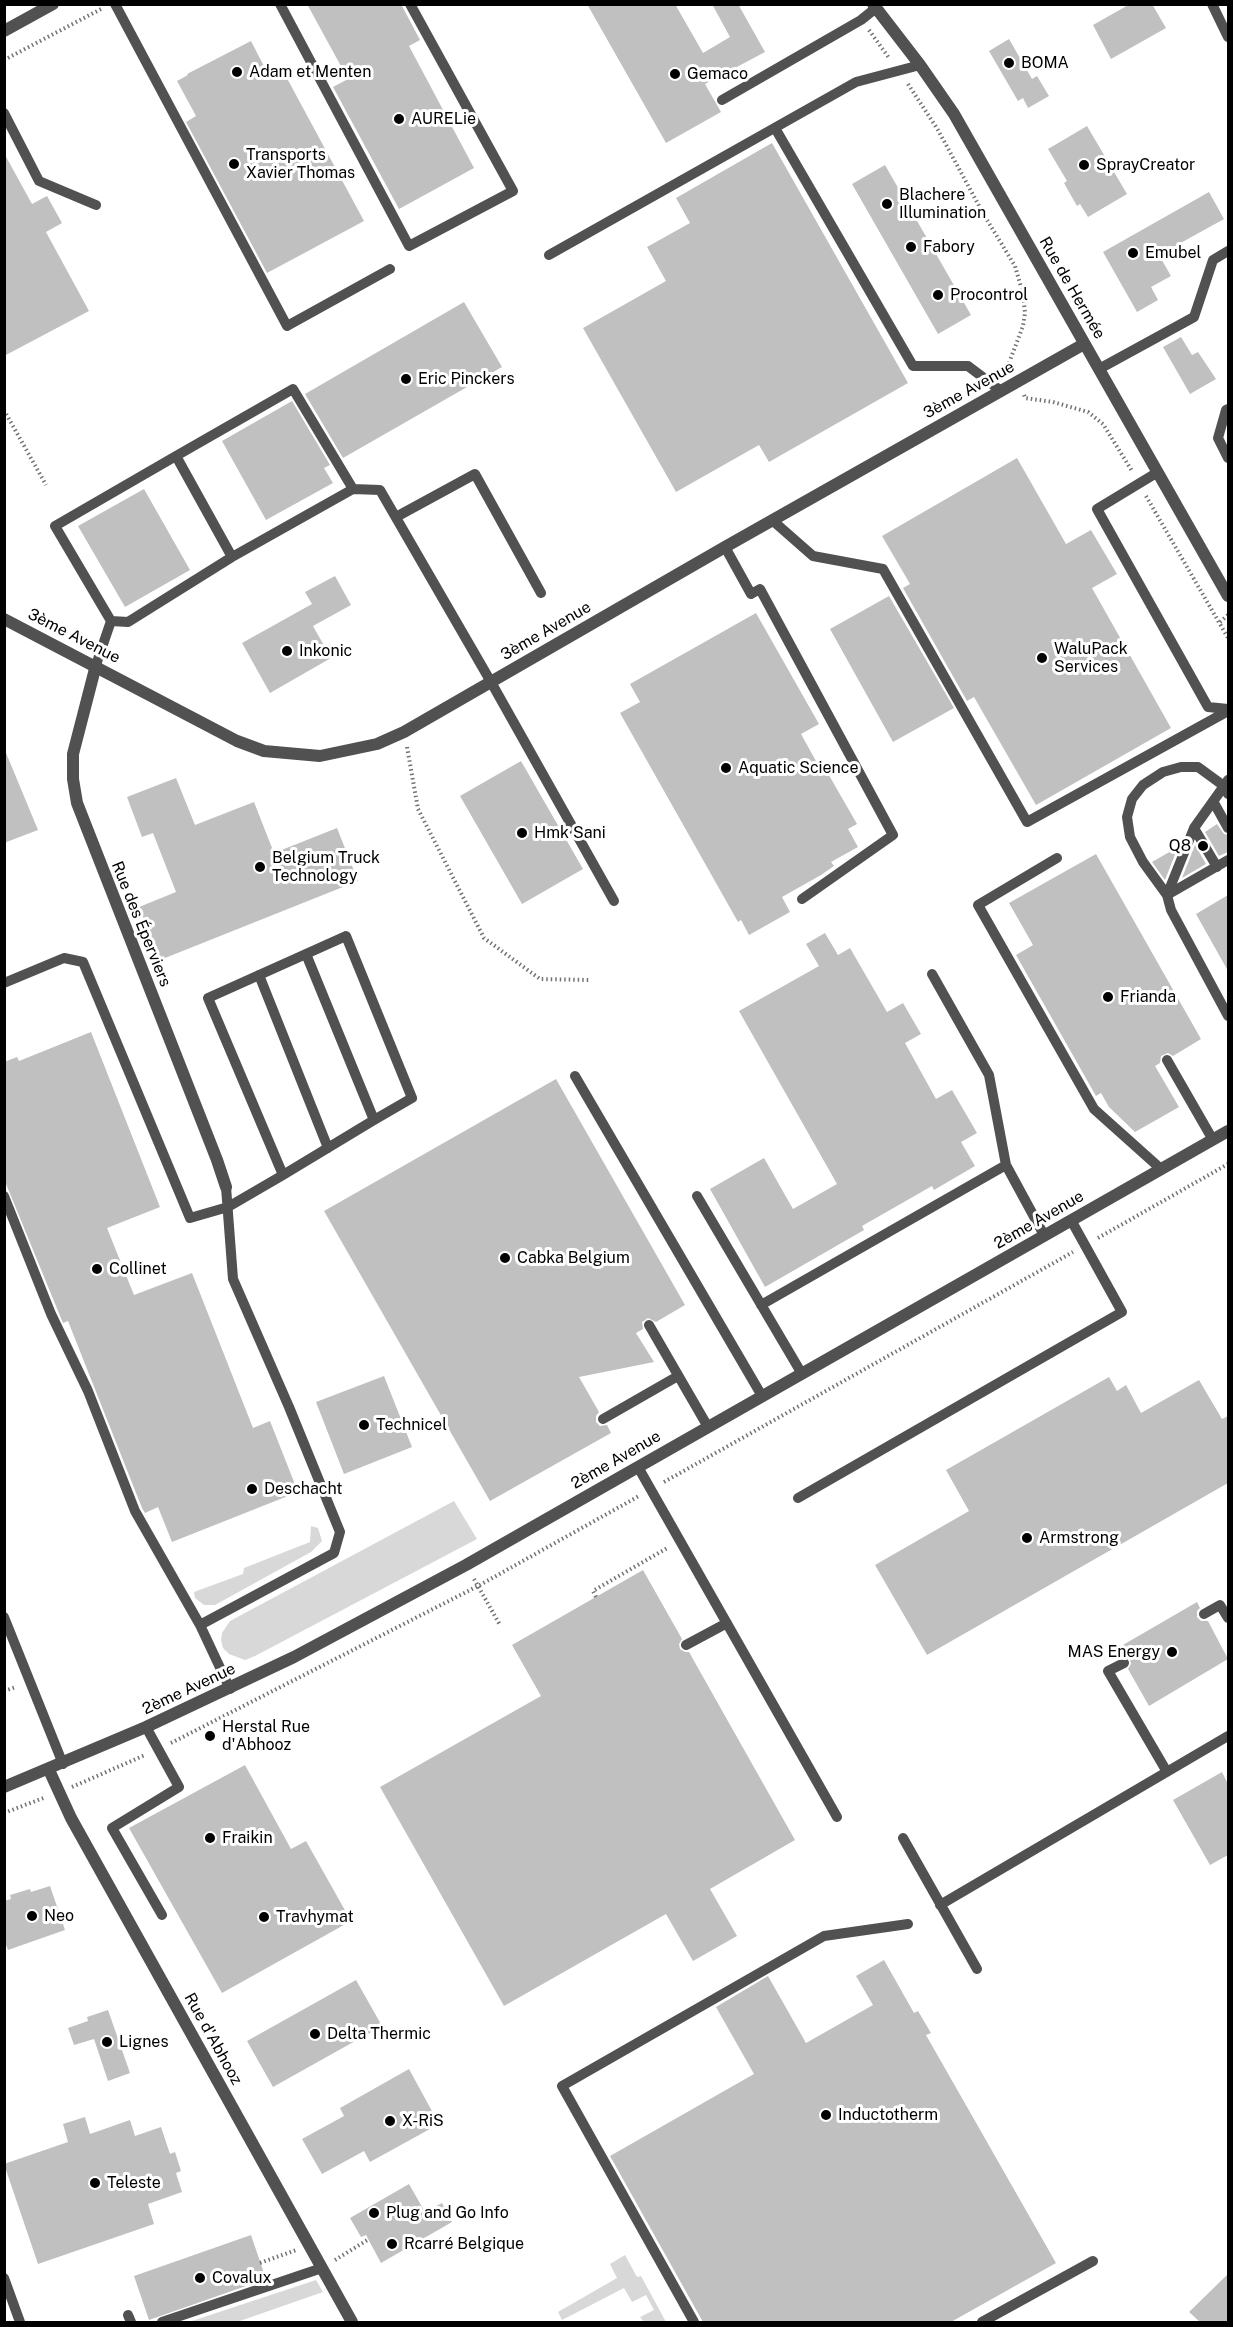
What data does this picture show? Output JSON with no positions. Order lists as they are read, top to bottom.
{
  "streets": {
    "street": [
      "Rue de Hermée",
      "3ème Avenue",
      "Rue des Éperviers",
      "2ème Avenue",
      "Rue d'Abhooz"
    ]
  },
  "crossings": [
    ["Rue de Hermée", "3ème Avenue"],
    ["3ème Avenue", "Rue des Éperviers"],
    ["2ème Avenue", "Rue d'Abhooz"]
  ],
  "places": [
    "BOMA",
    "Adam et Menten",
    "Gemaco",
    "AURELie",
    "Transports Xavier Thomas",
    "SprayCreator",
    "Blachere Illumination",
    "Fabory",
    "Emubel",
    "Procontrol",
    "Eric Pinckers",
    "Inkonic",
    "WaluPack Services",
    "Aquatic Science",
    "Hmk Sani",
    "Q8",
    "Belgium Truck Technology",
    "Frianda",
    "Cabka Belgium",
    "Collinet",
    "Technicel",
    "Deschacht",
    "Armstrong",
    "MAS Energy",
    "Herstal Rue d'Abhooz",
    "Fraikin",
    "Neo",
    "Travhymat",
    "Delta Thermic",
    "Lignes",
    "Inductotherm",
    "X-RiS",
    "Teleste",
    "Plug and Go Info",
    "Rcarré Belgique",
    "Covalux"
  ]
}
